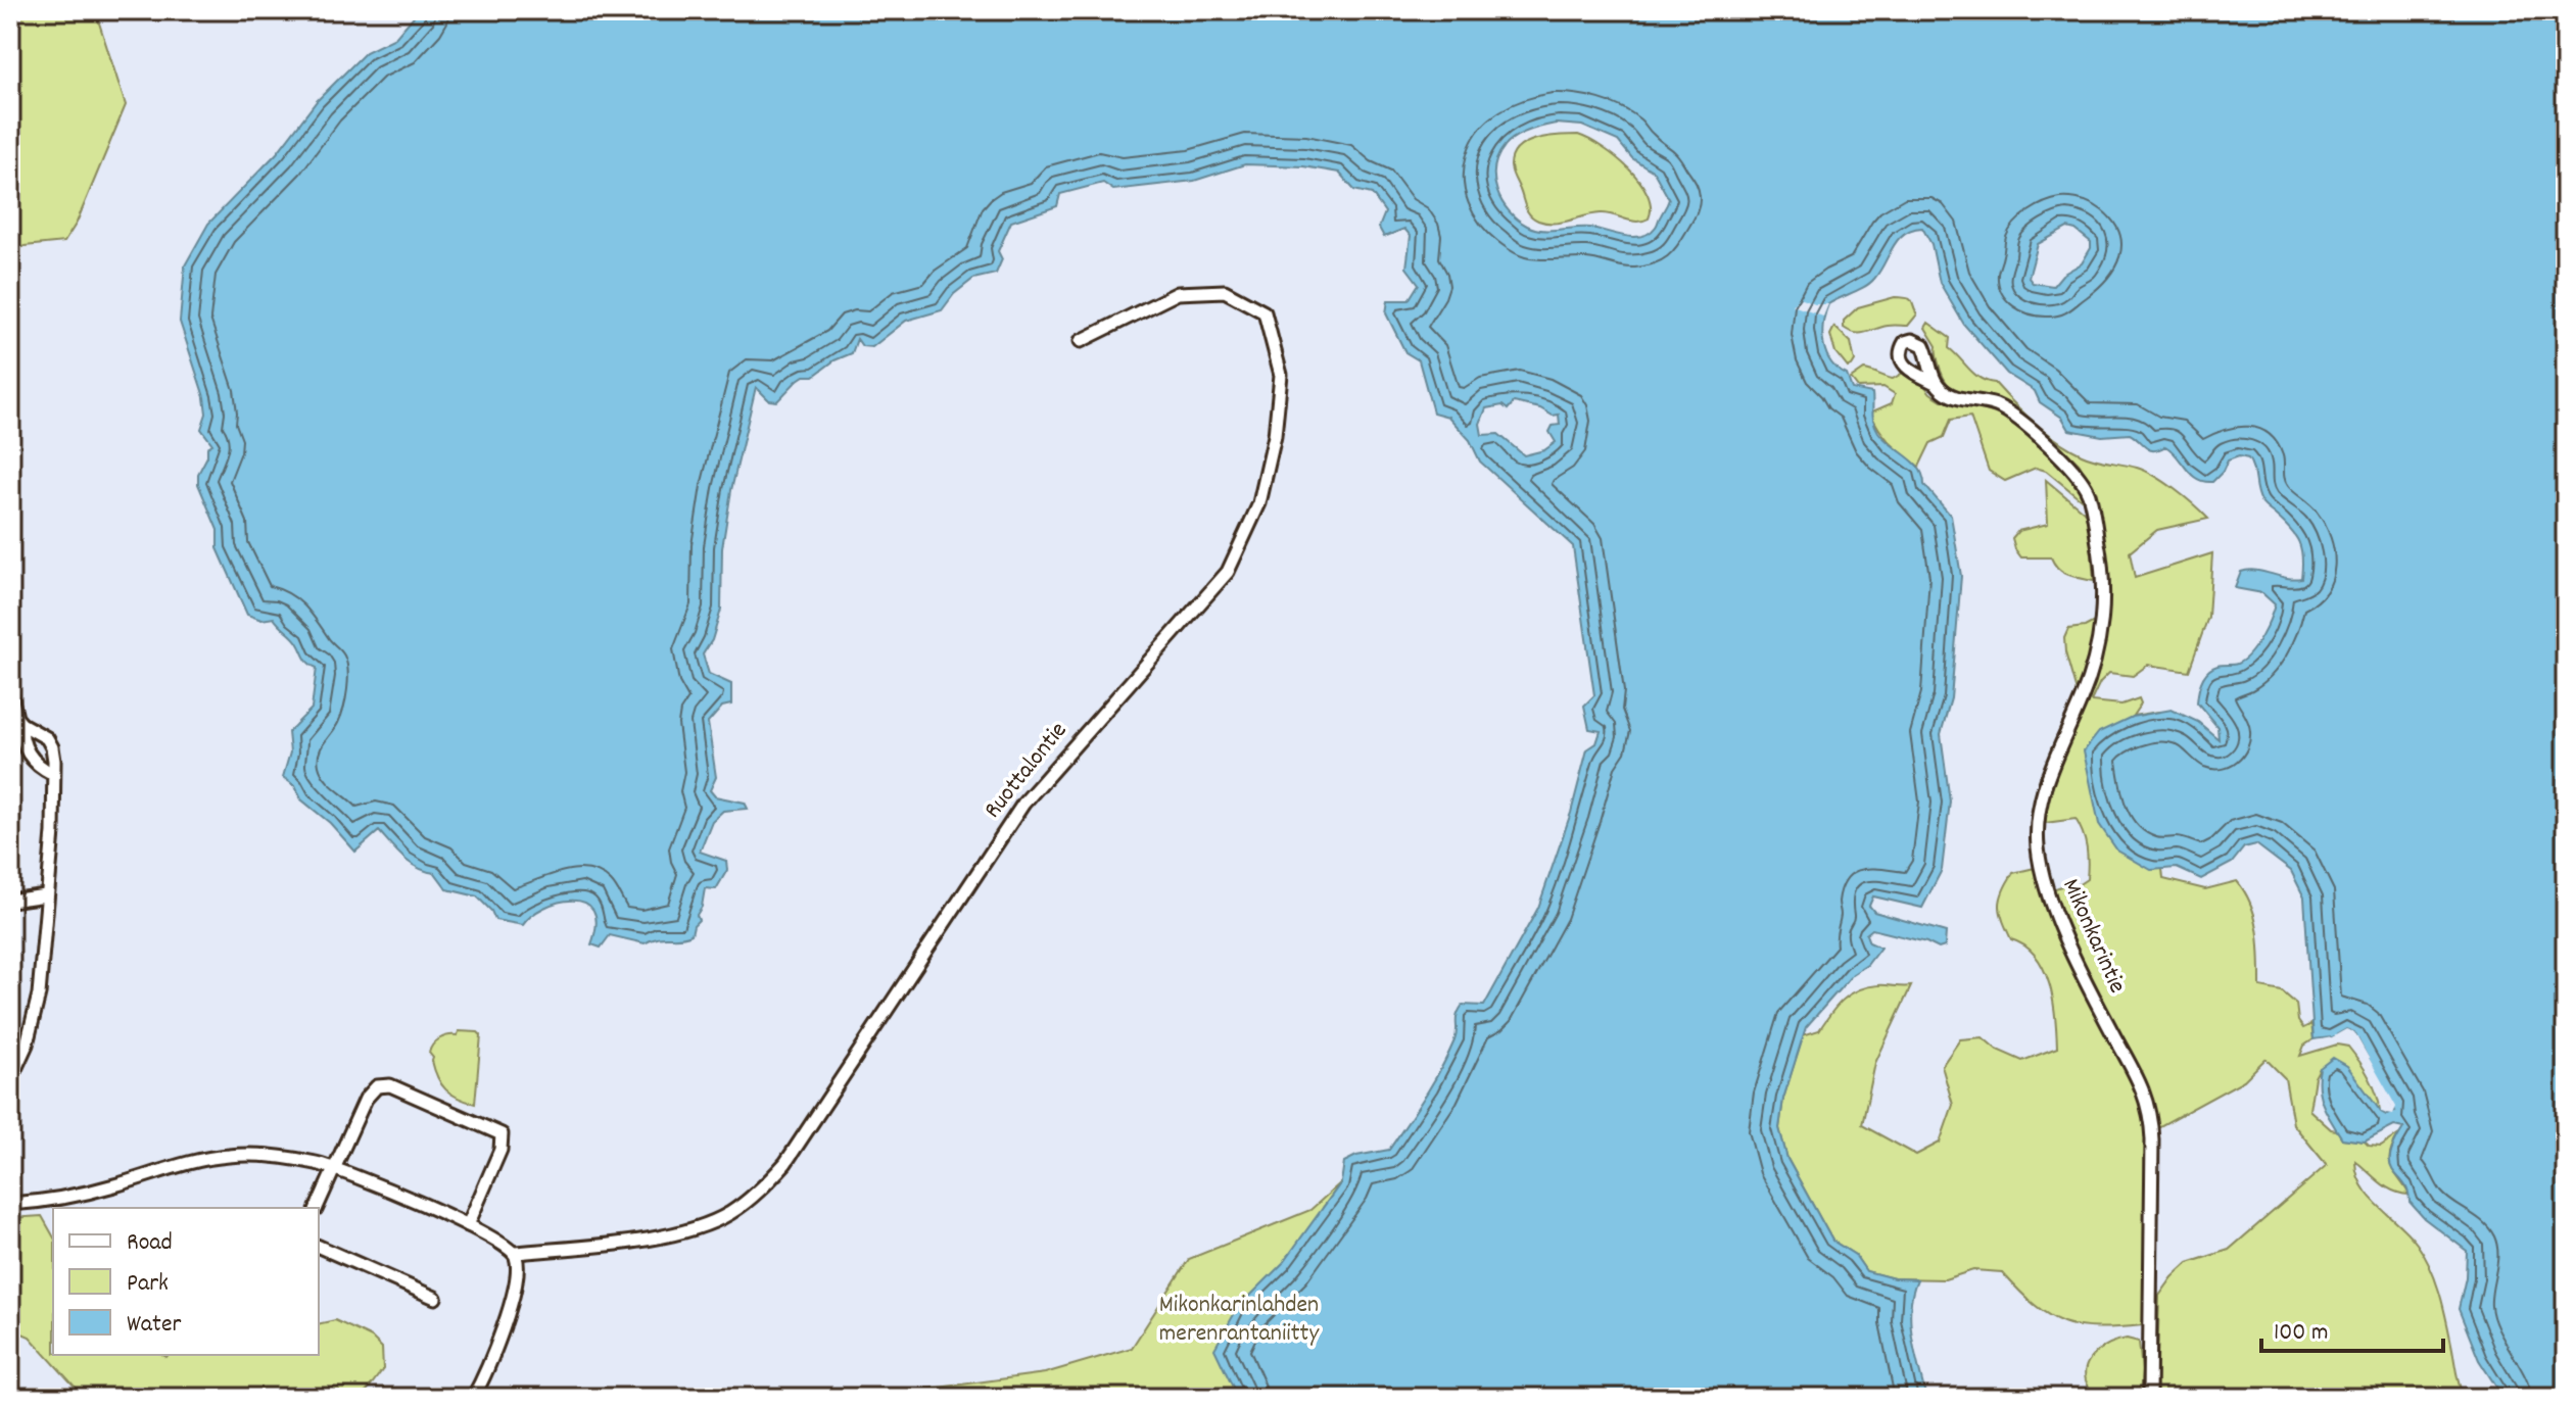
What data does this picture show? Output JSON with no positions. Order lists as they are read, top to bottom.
{
  "streets": {
    "street": ["Ruottalontie", "Mikonkarintie"]
  },
  "parks": ["Mikonkarinlahden merenrantaniitty"],
  "legend": ["Road", "Park", "Water"],
  "scale_bar": "100 m"
}
